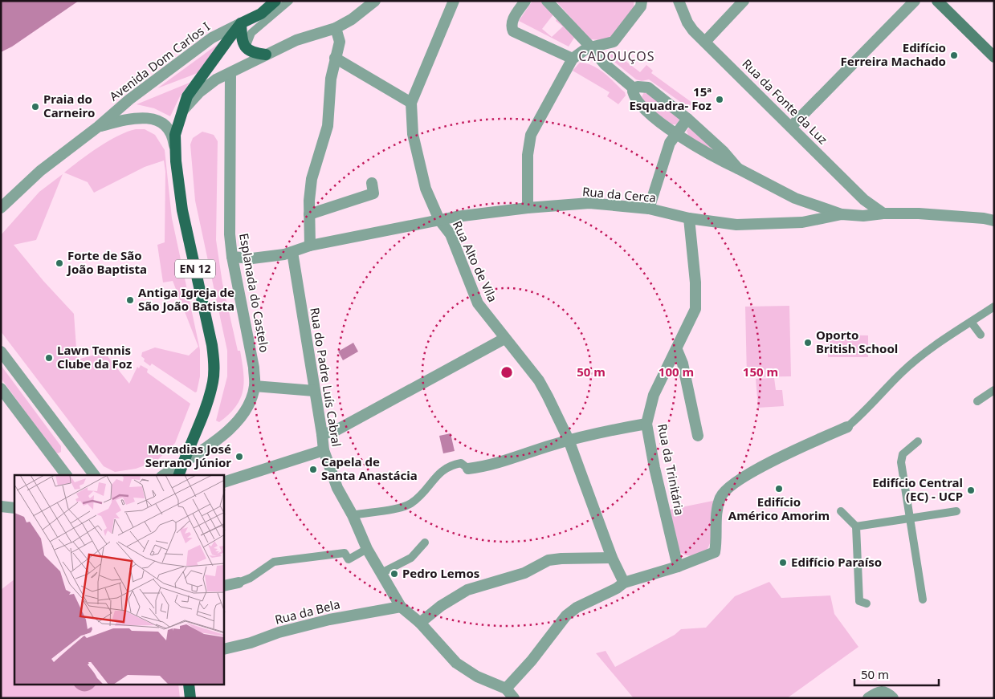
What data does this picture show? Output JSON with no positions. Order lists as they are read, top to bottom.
{
  "streets": {
    "main road": ["EN 12"],
    "street": [
      "Avenida Dom Carlos I",
      "Rua da Fonte da Luz",
      "Rua da Cerca",
      "Rua Alto de Vila",
      "Esplanada do Castelo",
      "Rua do Padre Luís Cabral",
      "Rua da Trinitária",
      "Rua da Bela"
    ]
  },
  "crossings": [
    ["Avenida Dom Carlos I", "EN 12"],
    ["Rua da Fonte da Luz", "Rua da Cerca"],
    ["Rua da Cerca", "Rua Alto de Vila"],
    ["Rua da Cerca", "Esplanada do Castelo"],
    ["Rua da Cerca", "Rua do Padre Luís Cabral"],
    ["Rua da Cerca", "Rua da Trinitária"],
    ["EN 12", "Esplanada do Castelo"],
    ["Rua do Padre Luís Cabral", "Rua da Bela"]
  ],
  "districts": ["CADOUÇOS"],
  "places": [
    "Edifício Ferreira Machado",
    "15ª Esquadra- Foz",
    "Praia do Carneiro",
    "Forte de São João Baptista",
    "Antiga Igreja de São João Batista",
    "Oporto British School",
    "Lawn Tennis Clube da Foz",
    "Moradias José Serrano Júnior",
    "Capela de Santa Anastácia",
    "Edifício Américo Amorim",
    "Edifício Central (EC) - UCP",
    "Edifício Paraíso",
    "Pedro Lemos"
  ],
  "scale_bar": "50 m",
  "rings": ["50 m", "100 m", "150 m"]
}
